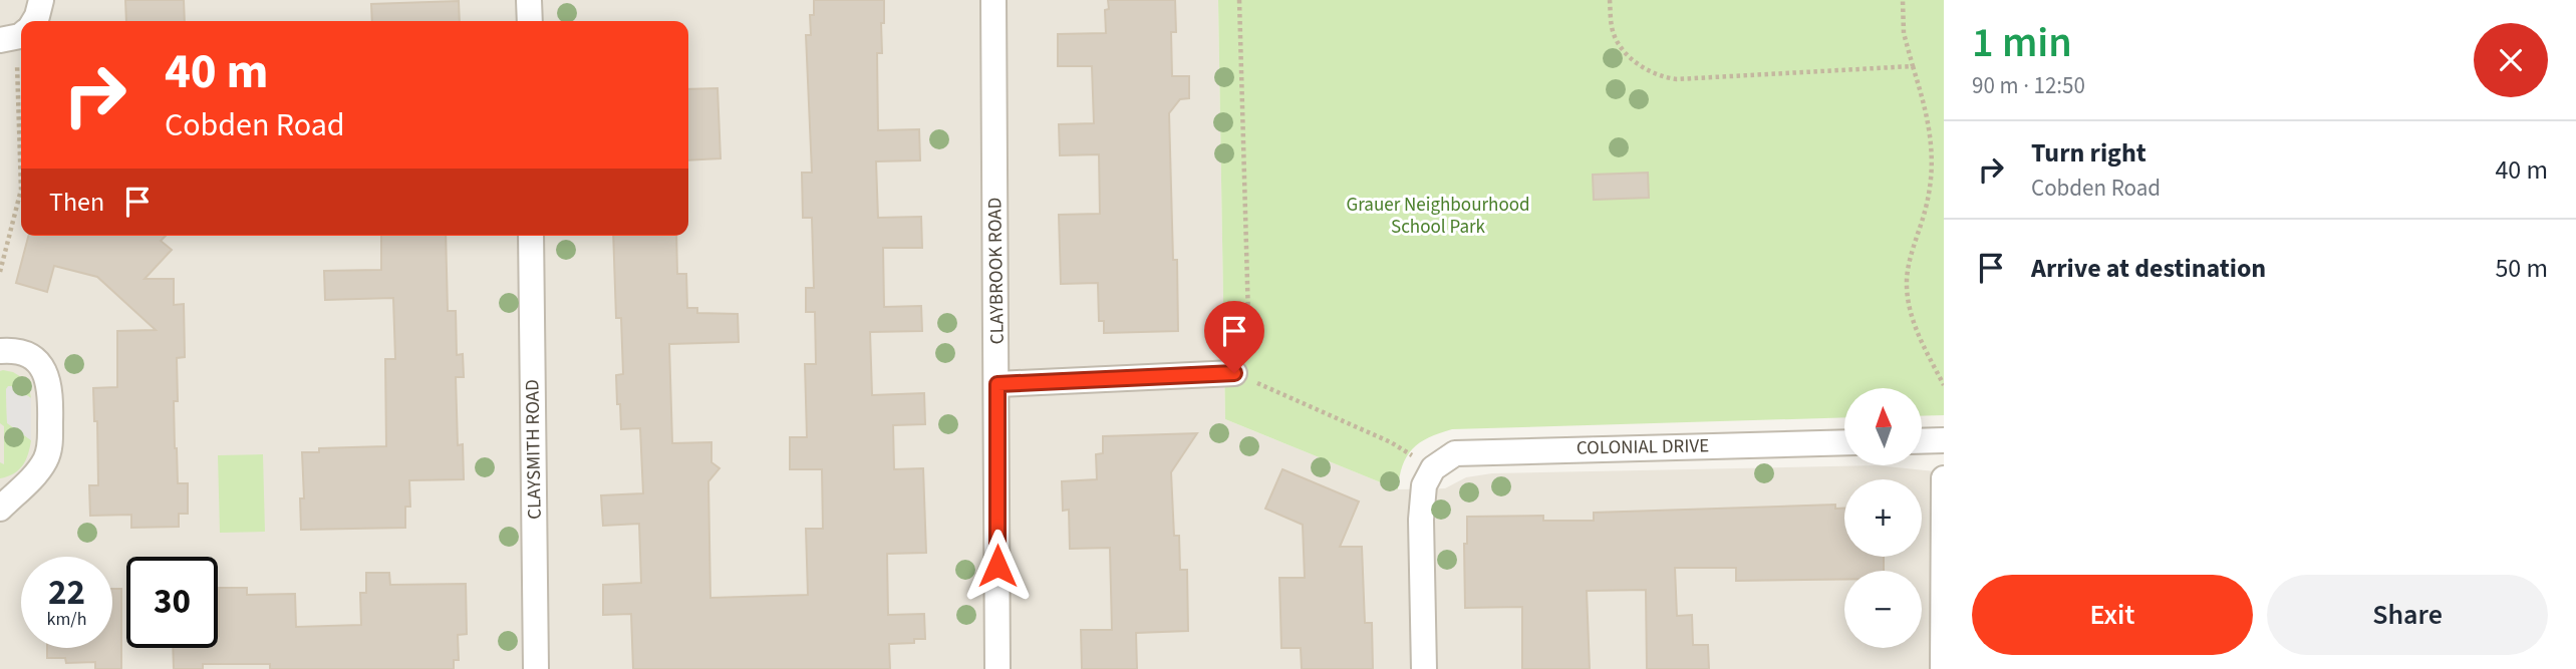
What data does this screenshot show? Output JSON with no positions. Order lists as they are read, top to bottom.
{
  "streets": {
    "street": ["CLAYBROOK ROAD", "COLONIAL DRIVE", "CLAYSMITH ROAD"]
  },
  "parks": ["Grauer Neighbourhood School Park"],
  "north": "top",
  "page": {
    "heading": ["1 min", "90 m · 12:50"],
    "turn": ["40 m", "Cobden Road"],
    "list": [
      {
        "name": "Turn right",
        "note": "Cobden Road",
        "value": "40 m"
      },
      {
        "name": "Arrive at destination",
        "value": "50 m"
      }
    ],
    "then": "Then",
    "map_buttons": ["+", "−"],
    "speed": "22 km/h",
    "limit": "30",
    "buttons": ["Exit", "Share"]
  }
}
